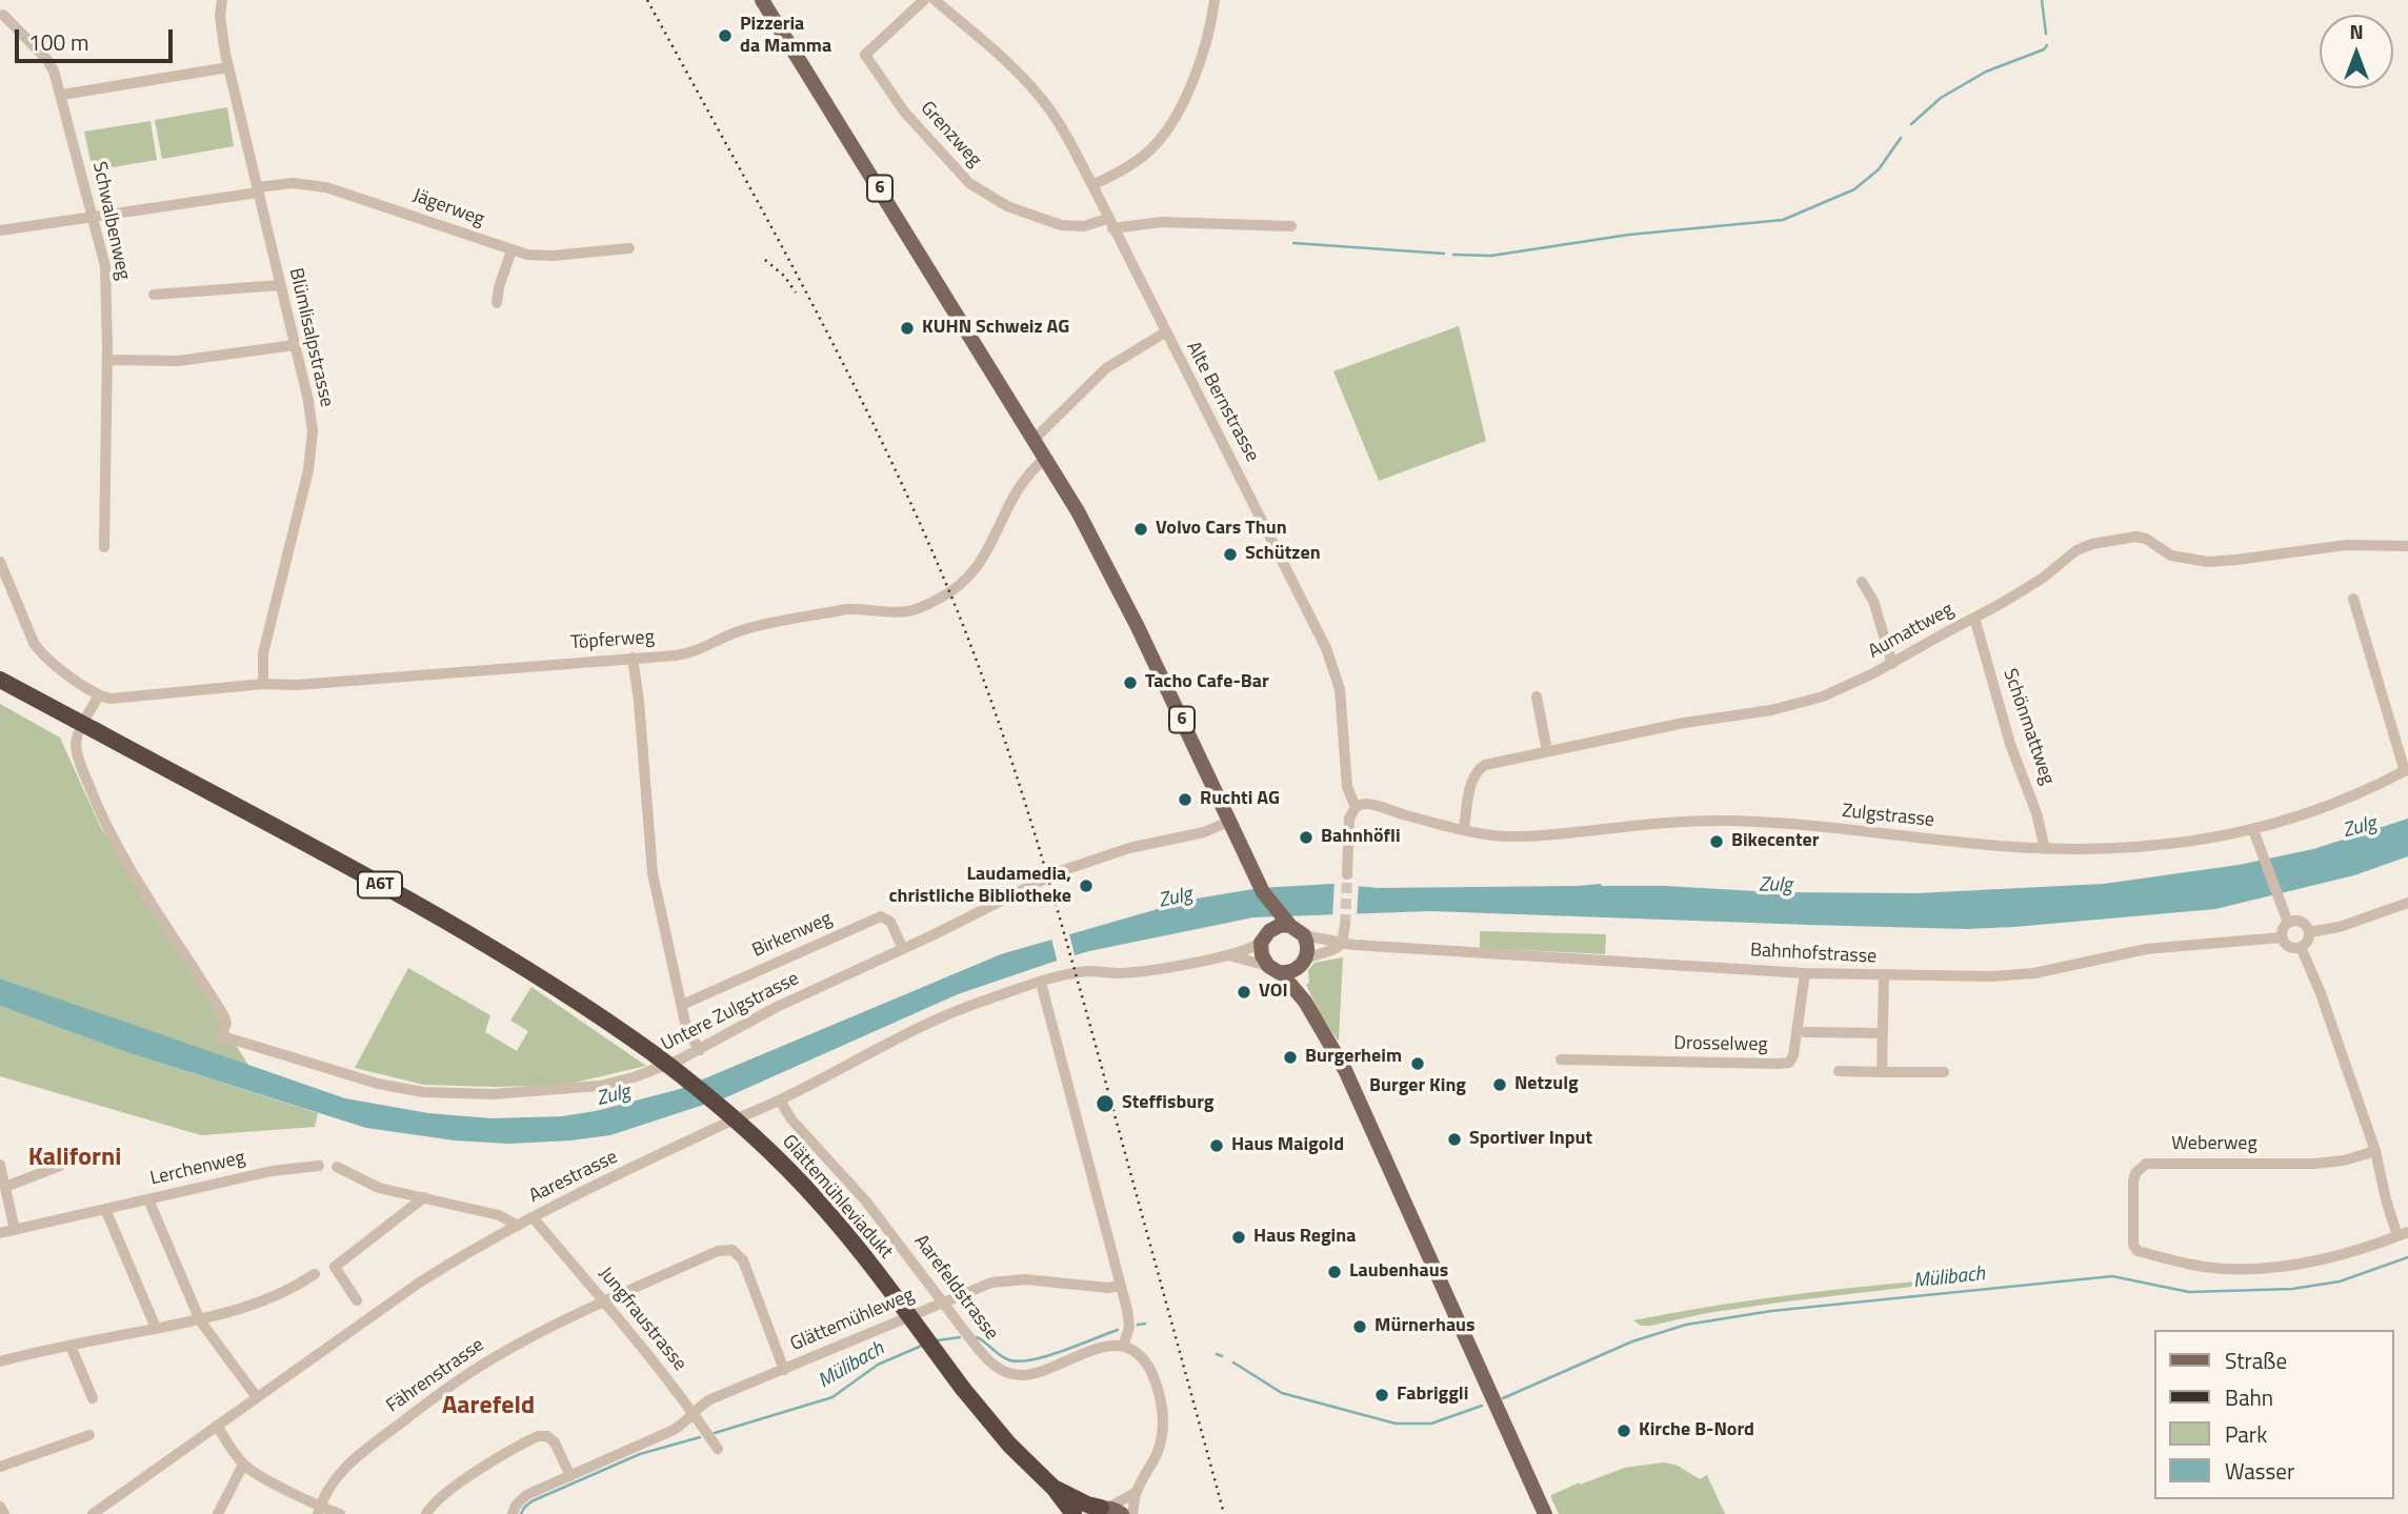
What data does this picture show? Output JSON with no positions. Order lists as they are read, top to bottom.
{
  "streets": {
    "highway": ["A6T", "Glättemühleviadukt"],
    "main road": ["6"],
    "street": [
      "Grenzweg",
      "Jägerweg",
      "Schwalbenweg",
      "Blümlisalpstrasse",
      "Alte Bernstrasse",
      "Aumattweg",
      "Töpferweg",
      "Schönmattweg",
      "Zulgstrasse",
      "Birkenweg",
      "Bahnhofstrasse",
      "Untere Zulgstrasse",
      "Drosselweg",
      "Weberweg",
      "Lerchenweg",
      "Aarestrasse",
      "Aarefeldstrasse",
      "Jungfraustrasse",
      "Glättemühleweg",
      "Fährenstrasse"
    ]
  },
  "crossings": [
    ["Grenzweg", "Alte Bernstrasse"],
    ["6", "Töpferweg"],
    ["6", "Untere Zulgstrasse"],
    ["Jägerweg", "Schwalbenweg"],
    ["Jägerweg", "Blümlisalpstrasse"],
    ["Blümlisalpstrasse", "Töpferweg"],
    ["Alte Bernstrasse", "Zulgstrasse"],
    ["Aumattweg", "Schönmattweg"],
    ["Aumattweg", "Zulgstrasse"],
    ["Töpferweg", "Untere Zulgstrasse"],
    ["Schönmattweg", "Zulgstrasse"],
    ["A6T", "Glättemühleviadukt"],
    ["Birkenweg", "Untere Zulgstrasse"],
    ["Bahnhofstrasse", "Drosselweg"],
    ["Aarestrasse", "Aarefeldstrasse"],
    ["Aarestrasse", "Jungfraustrasse"],
    ["Aarefeldstrasse", "Glättemühleweg"],
    ["Jungfraustrasse", "Glättemühleweg"],
    ["Jungfraustrasse", "Fährenstrasse"],
    ["Glättemühleweg", "Fährenstrasse"]
  ],
  "districts": ["Kaliforni", "Aarefeld"],
  "water": ["Zulg", "Mülibach"],
  "places": [
    "Pizzeria da Mamma",
    "KUHN Schweiz AG",
    "Volvo Cars Thun",
    "Schützen",
    "Tacho Cafe-Bar",
    "Ruchti AG",
    "Bahnhöfli",
    "Bikecenter",
    "Laudamedia, christliche Bibliotheke",
    "VOI",
    "Burgerheim",
    "Burger King",
    "Netzulg",
    "Steffisburg",
    "Sportiver Input",
    "Haus Maigold",
    "Haus Regina",
    "Laubenhaus",
    "Mürnerhaus",
    "Fabriggli",
    "Kirche B-Nord"
  ],
  "legend": [
    "Straße",
    "Bahn",
    "Park",
    "Wasser"
  ],
  "scale_bar": "100 m",
  "north": "top"
}
